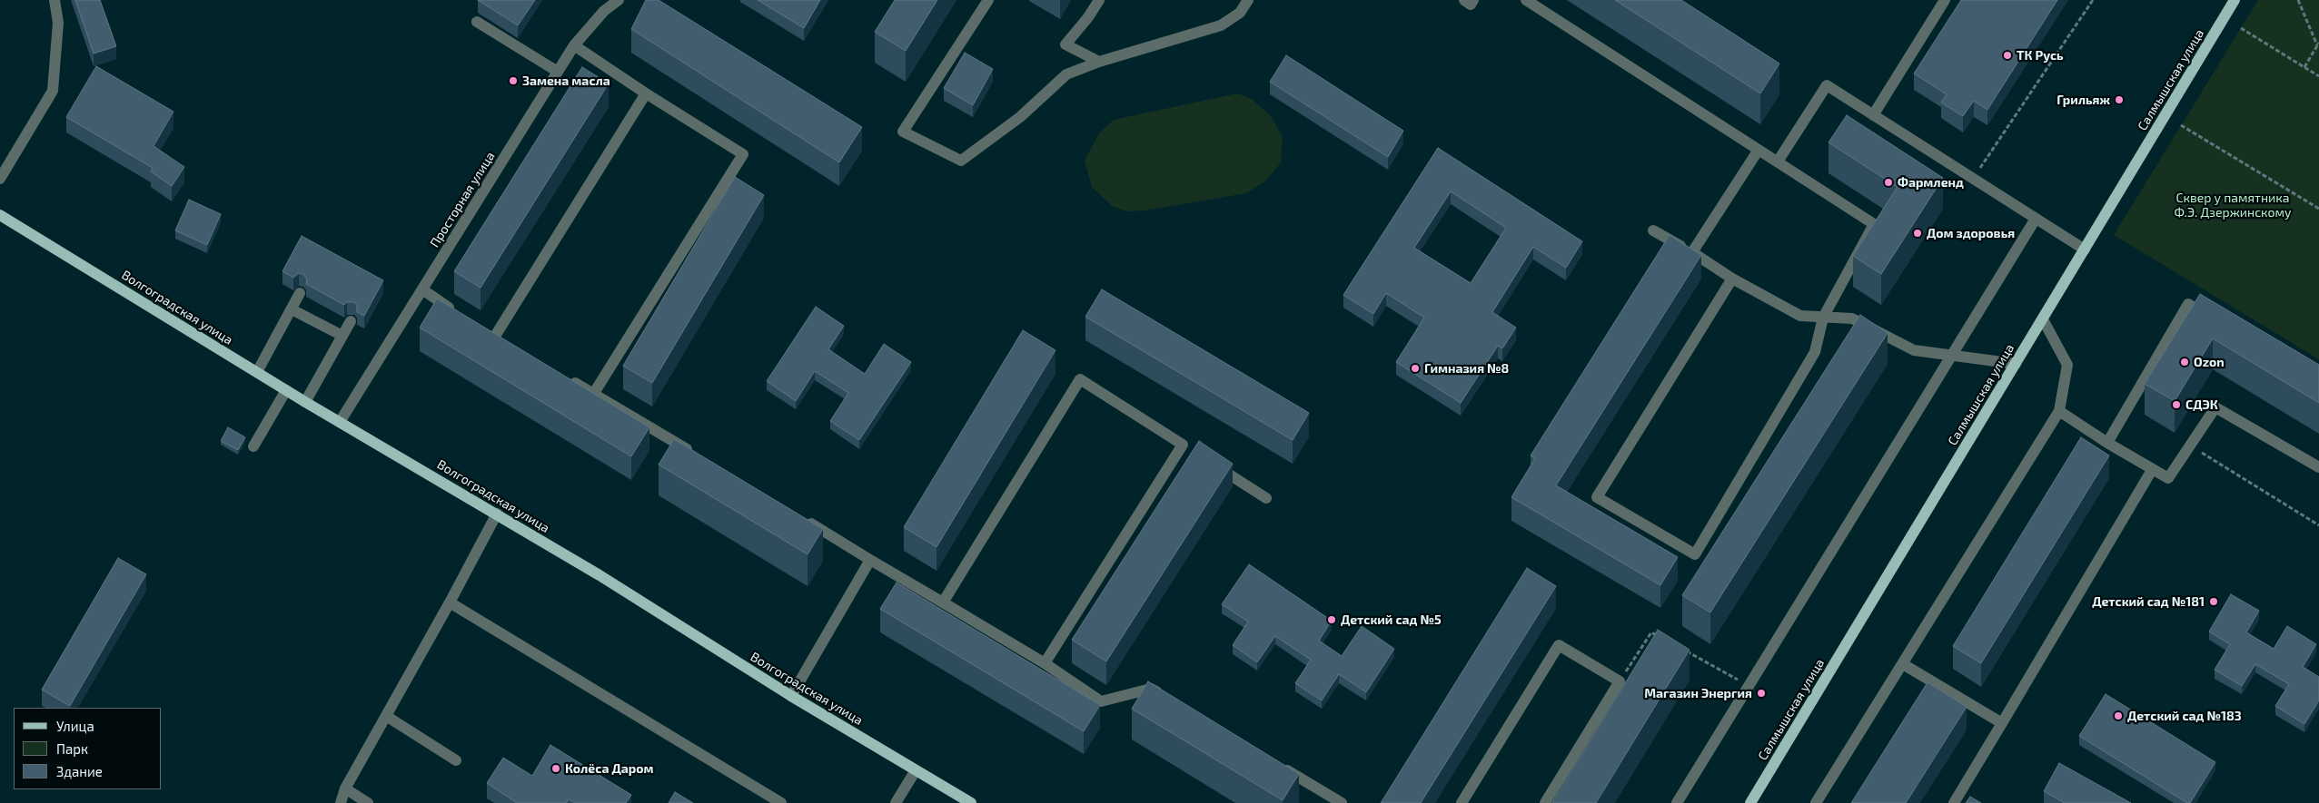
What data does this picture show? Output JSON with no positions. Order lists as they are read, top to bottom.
{
  "streets": {
    "main road": ["Салмышская улица", "Волгоградская улица"],
    "street": ["Просторная улица"]
  },
  "crossings": [
    ["Просторная улица", "Волгоградская улица"]
  ],
  "parks": ["Сквер у памятника Ф.Э. Дзержинскому"],
  "places": [
    "ТК Русь",
    "Замена масла",
    "Грильяж",
    "Фармленд",
    "Дом здоровья",
    "Ozon",
    "Гимназия №8",
    "СДЭК",
    "Детский сад №181",
    "Детский сад №5",
    "Магазин Энергия",
    "Детский сад №183",
    "Колёса Даром"
  ],
  "legend": ["Улица", "Парк", "Здание"]
}
